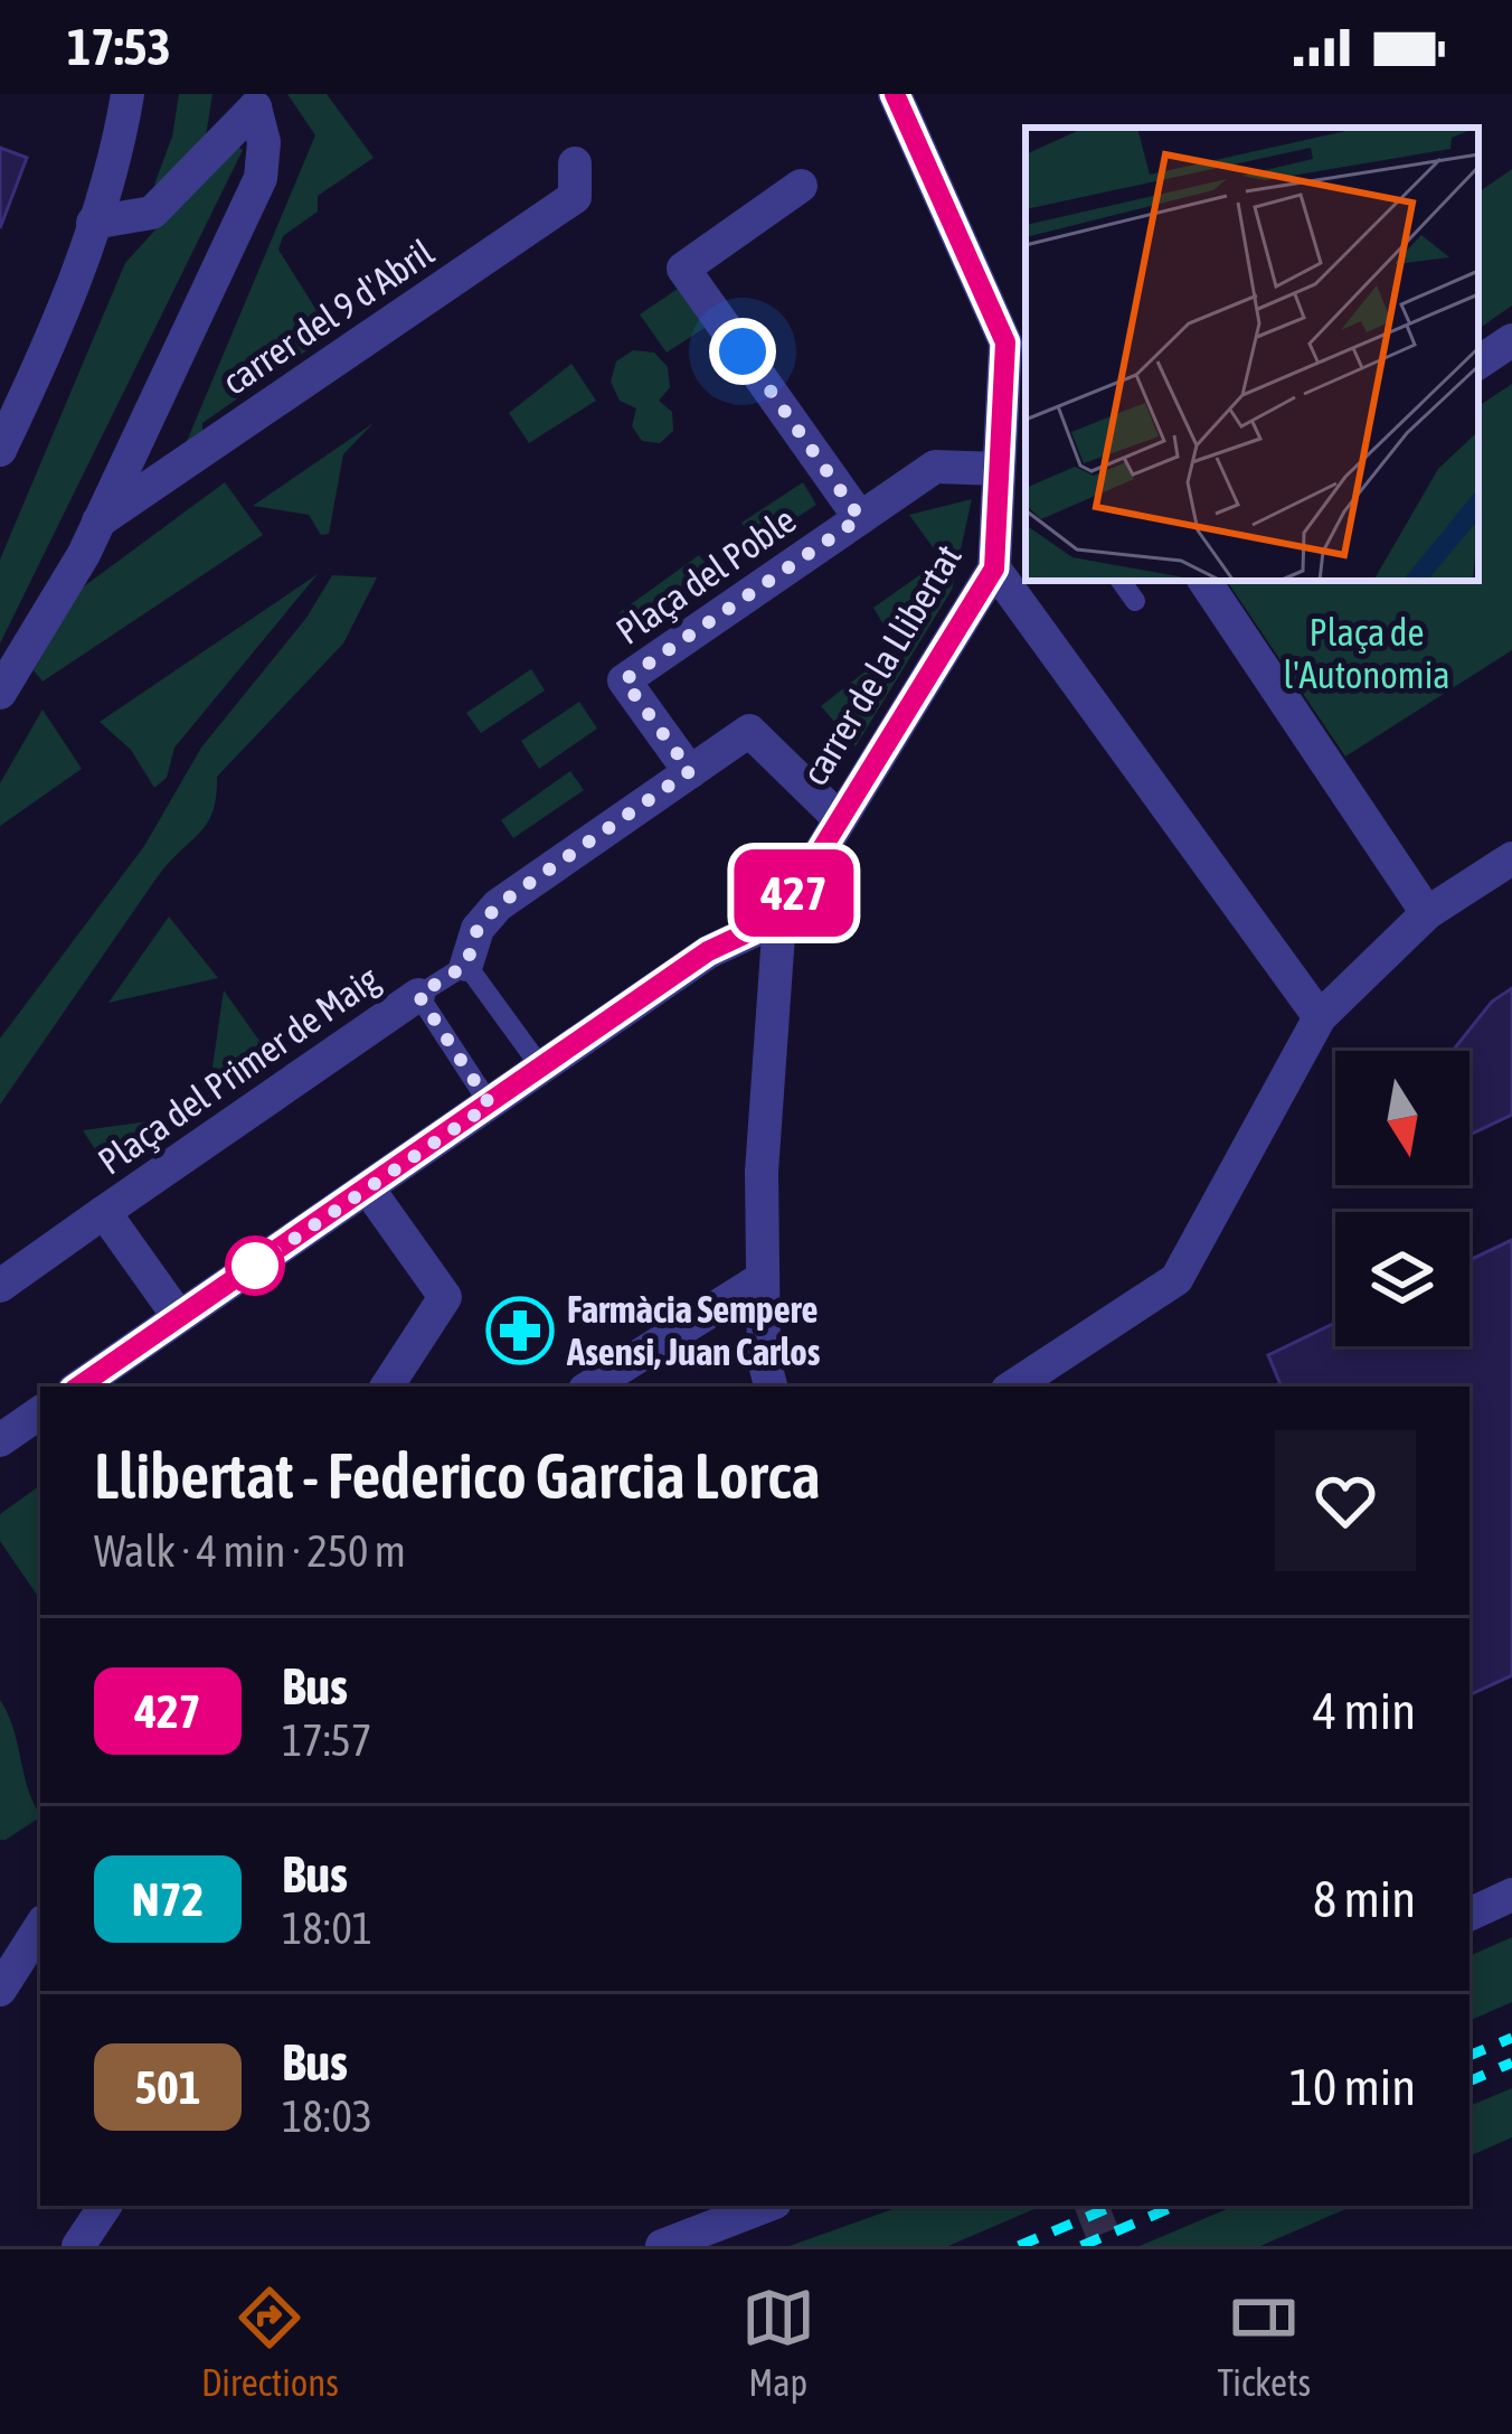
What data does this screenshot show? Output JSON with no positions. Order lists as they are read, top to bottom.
{
  "streets": {
    "street": [
      "carrer del 9 d'Abril",
      "Plaça del Poble",
      "carrer de la Llibertat",
      "Plaça del Primer de Maig"
    ]
  },
  "crossings": [
    ["Plaça del Poble", "carrer de la Llibertat"]
  ],
  "parks": ["Plaça de l'Autonomia"],
  "places": {
    "pharmacy": ["Farmàcia Sempere Asensi, Juan Carlos"]
  },
  "lines": ["bus line 427"],
  "north": "bottom",
  "page": {
    "status": "17:53",
    "on_map": "427",
    "heading": ["Llibertat - Federico Garcia Lorca", "Walk · 4 min · 250 m"],
    "list": [
      {
        "mark": "427",
        "name": "Bus",
        "note": "17:57",
        "value": "4 min"
      },
      {
        "mark": "N72",
        "name": "Bus",
        "note": "18:01",
        "value": "8 min"
      },
      {
        "mark": "501",
        "name": "Bus",
        "note": "18:03",
        "value": "10 min"
      }
    ],
    "tabs": ["Directions", "Map", "Tickets"]
  }
}
